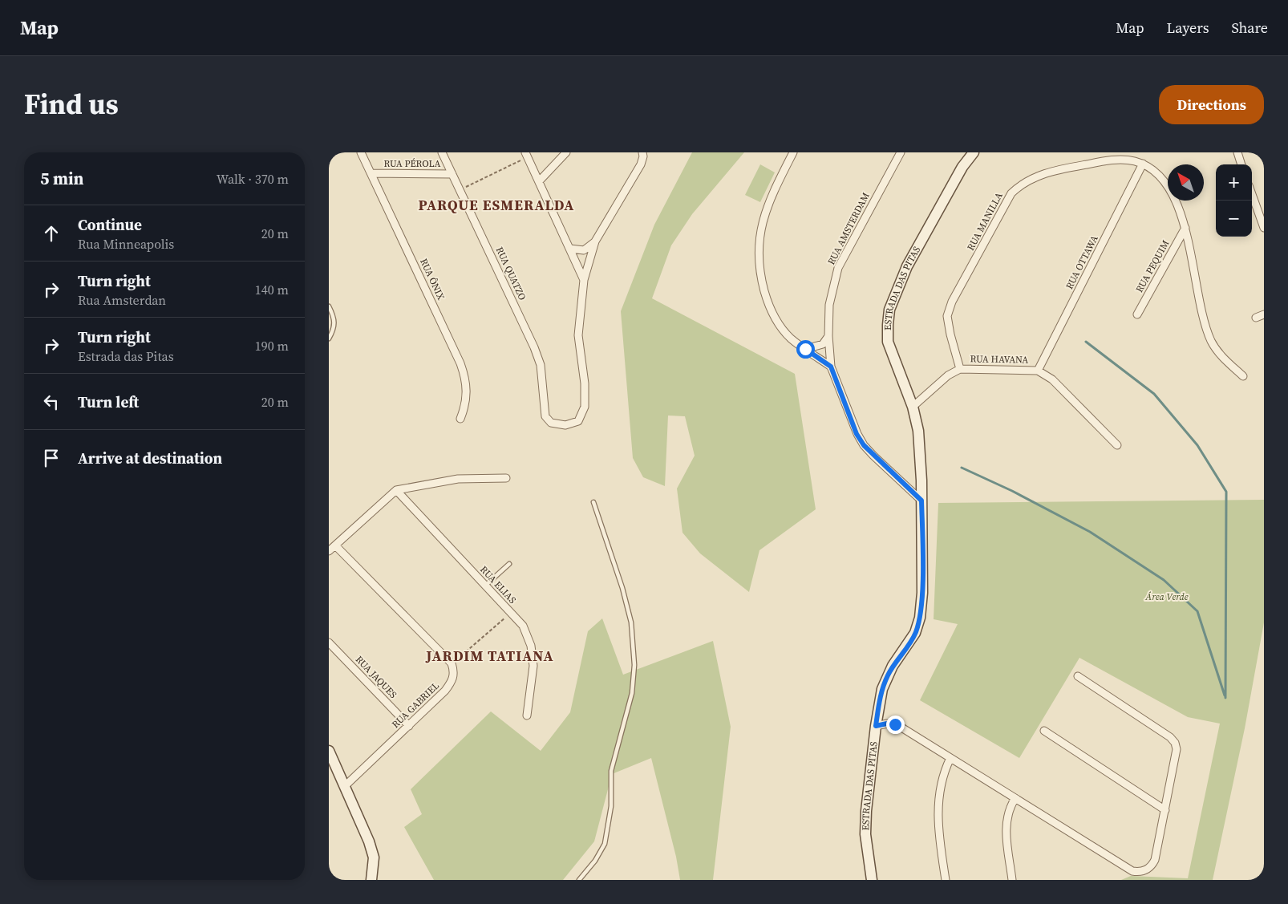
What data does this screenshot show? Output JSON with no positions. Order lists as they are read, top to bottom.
{
  "streets": {
    "main road": ["ESTRADA DAS PITAS"],
    "street": [
      "RUA PÉROLA",
      "RUA MANILLA",
      "RUA AMSTERDAM",
      "RUA OTTAWA",
      "RUA PEQUIM",
      "RUA QUATZO",
      "RUA ÔNIX",
      "RUA HAVANA",
      "RUA ELIAS",
      "RUA JAQUES",
      "RUA GABRIEL"
    ]
  },
  "crossings": [
    ["RUA PÉROLA", "RUA QUATZO"],
    ["RUA PÉROLA", "RUA ÔNIX"],
    ["RUA MANILLA", "RUA OTTAWA"],
    ["RUA MANILLA", "RUA PEQUIM"],
    ["RUA MANILLA", "RUA HAVANA"],
    ["RUA AMSTERDAM", "ESTRADA DAS PITAS"],
    ["RUA OTTAWA", "RUA HAVANA"],
    ["ESTRADA DAS PITAS", "RUA HAVANA"],
    ["RUA JAQUES", "RUA GABRIEL"]
  ],
  "districts": ["PARQUE ESMERALDA", "JARDIM TATIANA"],
  "parks": ["Área Verde"],
  "north": "top left",
  "page": {
    "header": "Map",
    "nav": ["Map", "Layers", "Share"],
    "title": "Find us",
    "buttons": "Directions",
    "heading": ["5 min", "Walk · 370 m"],
    "map_buttons": ["+", "−"],
    "list": [
      ["Continue", "Rua Minneapolis", "20 m"],
      ["Turn right", "Rua Amsterdan", "140 m"],
      ["Turn right", "Estrada das Pitas", "190 m"],
      ["Turn left", "20 m"],
      "Arrive at destination"
    ]
  }
}
